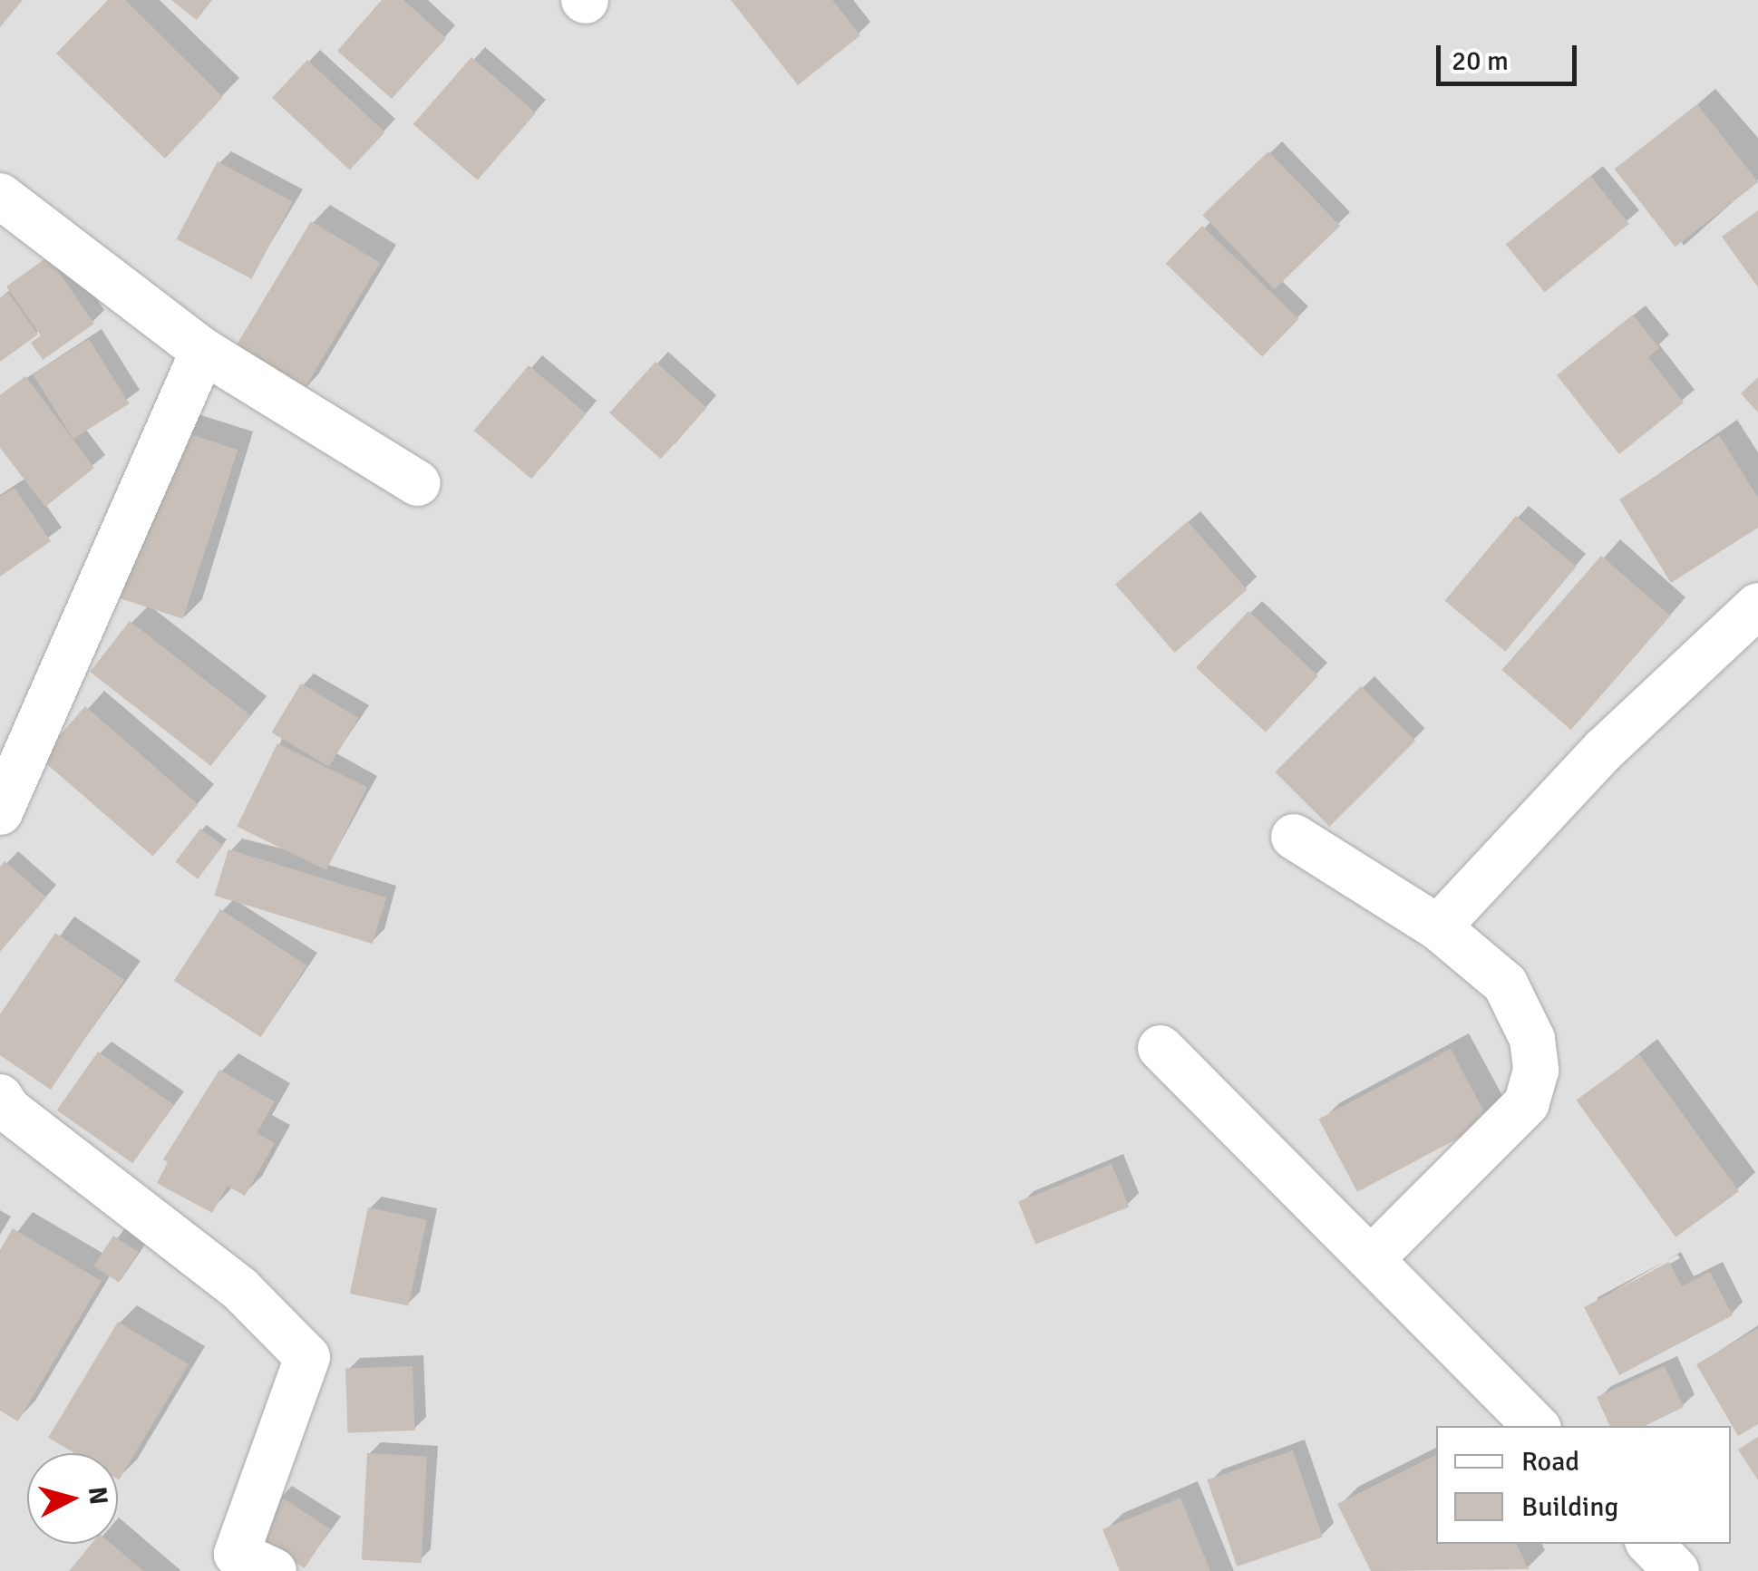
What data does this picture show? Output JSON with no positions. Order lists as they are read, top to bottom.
{
  "legend": ["Road", "Building"],
  "scale_bar": "20 m",
  "north": "right"
}
